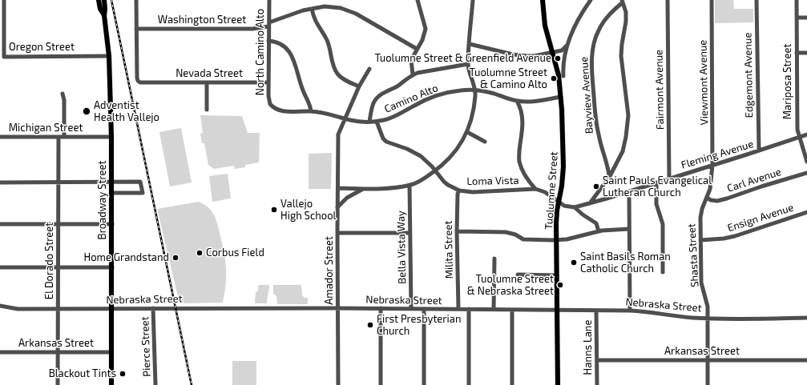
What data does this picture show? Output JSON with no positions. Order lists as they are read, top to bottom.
{
  "streets": {
    "main road": ["Tuolumne Street", "Broadway Street"],
    "street": [
      "Washington Street",
      "Oregon Street",
      "North Camino Alto",
      "Nevada Street",
      "Edgemont Avenue",
      "Mariposa Street",
      "Viewmont Avenue",
      "Fairmont Avenue",
      "Bayview Avenue",
      "Camino Alto",
      "Michigan Street",
      "Fleming Avenue",
      "Carl Avenue",
      "Loma Vista",
      "Ensign Avenue",
      "Bella Vista Way",
      "Milita Street",
      "Shasta Street",
      "El Dorado Street",
      "Amador Street",
      "Nebraska Street",
      "Arkansas Street",
      "Pierce Street",
      "Hanns Lane"
    ]
  },
  "crossings": [
    ["Washington Street", "North Camino Alto"],
    ["Washington Street", "Nevada Street"],
    ["Oregon Street", "Broadway Street"],
    ["North Camino Alto", "Nevada Street"],
    ["North Camino Alto", "Camino Alto"],
    ["Edgemont Avenue", "Fleming Avenue"],
    ["Mariposa Street", "Fleming Avenue"],
    ["Viewmont Avenue", "Fleming Avenue"],
    ["Viewmont Avenue", "Shasta Street"],
    ["Fairmont Avenue", "Fleming Avenue"],
    ["Camino Alto", "Loma Vista"],
    ["Camino Alto", "Tuolumne Street"],
    ["Camino Alto", "Amador Street"],
    ["Michigan Street", "Broadway Street"],
    ["Michigan Street", "El Dorado Street"],
    ["Fleming Avenue", "Shasta Street"],
    ["Carl Avenue", "Shasta Street"],
    ["Loma Vista", "Tuolumne Street"],
    ["Loma Vista", "Milita Street"],
    ["Tuolumne Street", "Nebraska Street"],
    ["Broadway Street", "Nebraska Street"],
    ["Broadway Street", "Arkansas Street"],
    ["Ensign Avenue", "Shasta Street"],
    ["Bella Vista Way", "Nebraska Street"],
    ["Milita Street", "Nebraska Street"],
    ["Shasta Street", "Nebraska Street"],
    ["Shasta Street", "Arkansas Street"],
    ["El Dorado Street", "Nebraska Street"],
    ["El Dorado Street", "Arkansas Street"],
    ["Amador Street", "Nebraska Street"],
    ["Nebraska Street", "Pierce Street"],
    ["Nebraska Street", "Hanns Lane"],
    ["Arkansas Street", "Hanns Lane"]
  ],
  "places": [
    "Tuolumne Street & Greenfield Avenue",
    "Tuolumne Street & Camino Alto",
    "Adventist Health Vallejo",
    "Saint Pauls Evangelical Lutheran Church",
    "Vallejo High School",
    "Corbus Field",
    "Home Grandstand",
    "Saint Basils Roman Catholic Church",
    "Tuolumne Street & Nebraska Street",
    "First Presbyterian Church",
    "Blackout Tints"
  ]
}
